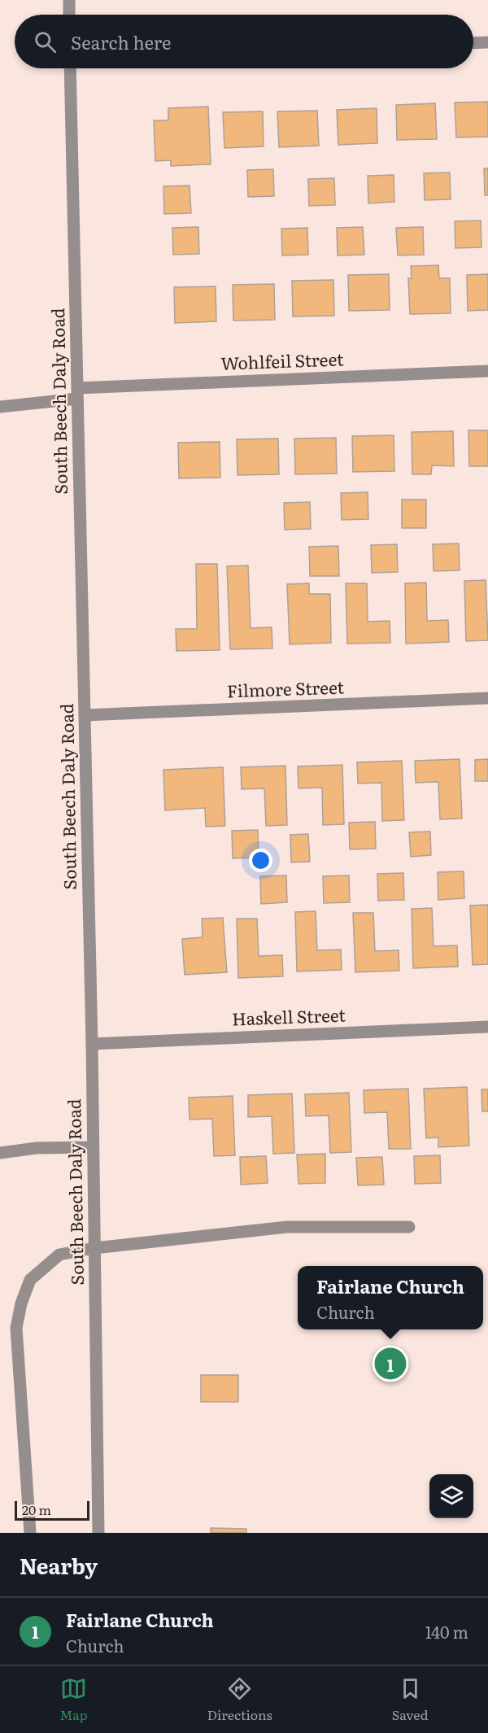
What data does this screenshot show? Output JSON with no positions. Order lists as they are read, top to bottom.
{
  "streets": {
    "street": [
      "Wohlfeil Street",
      "South Beech Daly Road",
      "Filmore Street",
      "Haskell Street"
    ]
  },
  "crossings": [
    ["Wohlfeil Street", "South Beech Daly Road"],
    ["South Beech Daly Road", "Filmore Street"],
    ["South Beech Daly Road", "Haskell Street"]
  ],
  "scale_bar": "20 m",
  "page": {
    "search": "Search here",
    "popup": ["Fairlane Church", "Church"],
    "pins": "1",
    "scale": "20 m",
    "heading": "Nearby",
    "list": [
      {
        "mark": "1",
        "name": "Fairlane Church",
        "note": "Church",
        "value": "140 m"
      }
    ],
    "nav": ["Map", "Directions", "Saved"]
  }
}
